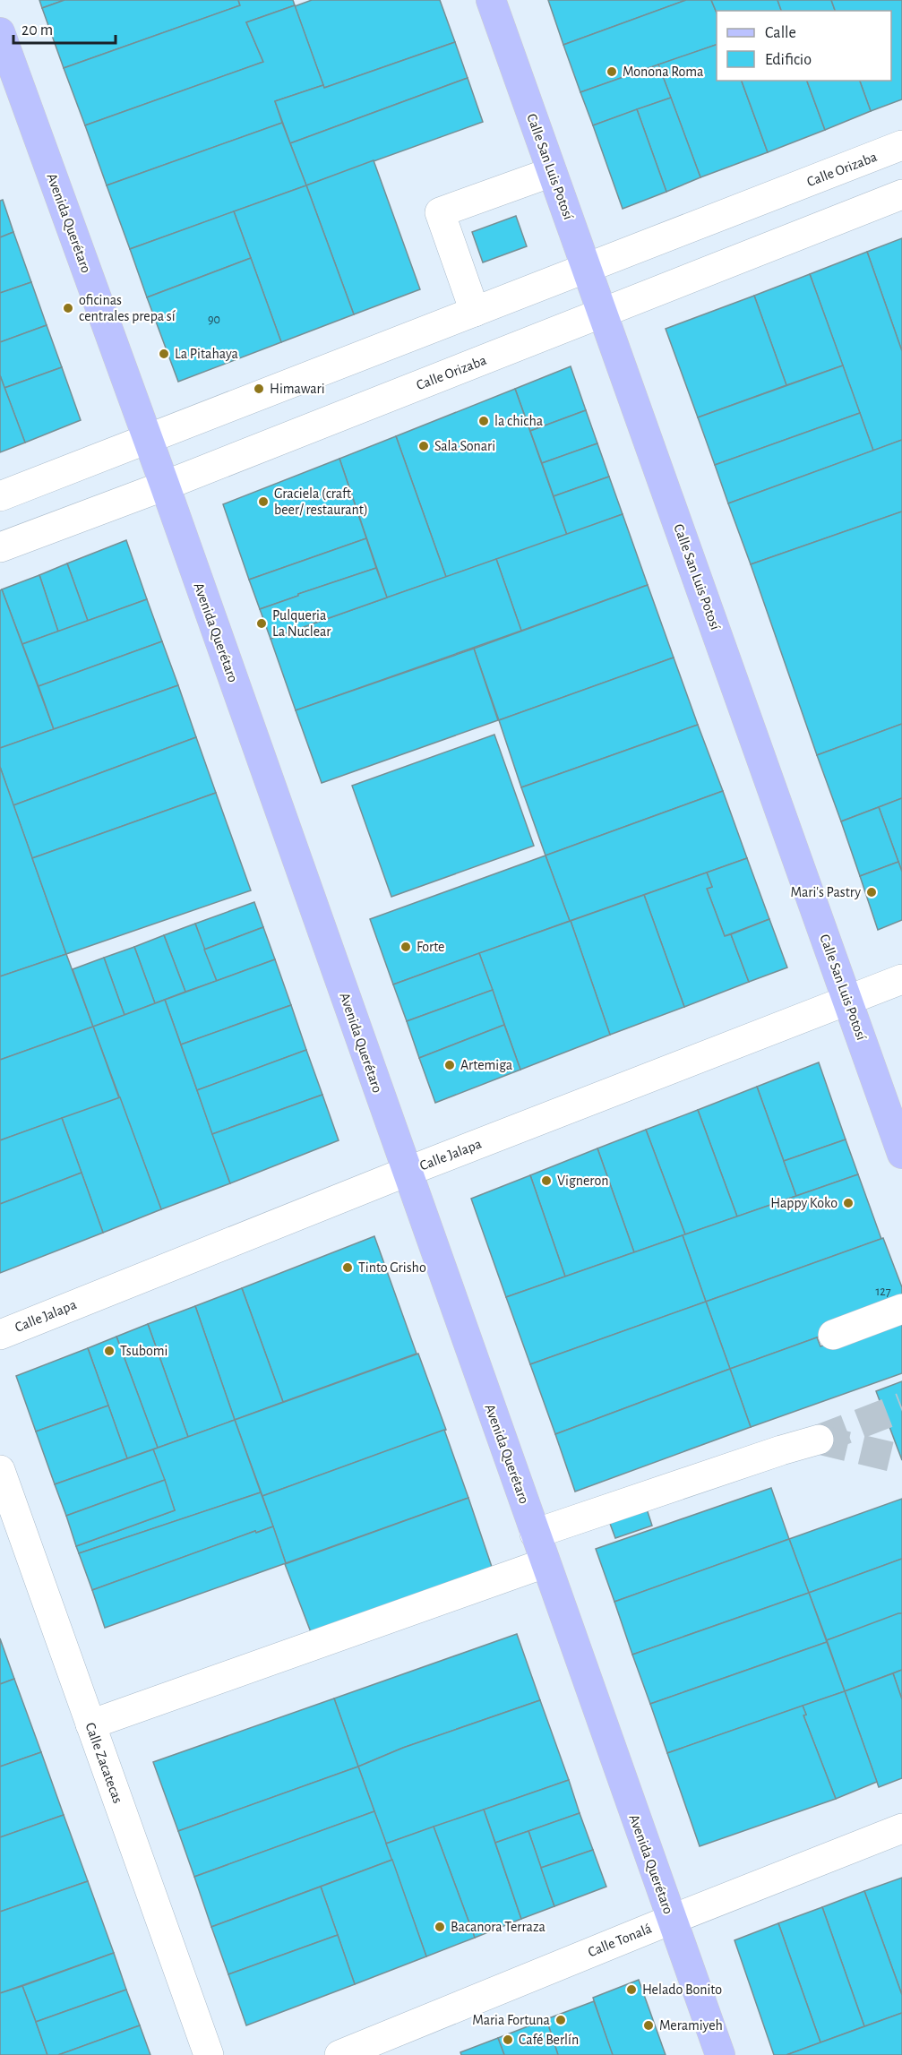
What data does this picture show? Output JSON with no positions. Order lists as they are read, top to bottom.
{
  "streets": {
    "main road": ["Calle San Luis Potosí", "Avenida Querétaro"],
    "street": [
      "Calle Orizaba",
      "Calle Jalapa",
      "Calle Zacatecas",
      "Calle Tonalá"
    ]
  },
  "crossings": [
    ["Calle San Luis Potosí", "Calle Orizaba"],
    ["Calle San Luis Potosí", "Calle Jalapa"],
    ["Calle Orizaba", "Avenida Querétaro"],
    ["Avenida Querétaro", "Calle Jalapa"],
    ["Avenida Querétaro", "Calle Tonalá"]
  ],
  "places": [
    "Monona Roma",
    "oficinas centrales prepa sí",
    "La Pitahaya",
    "Himawari",
    "la chicha",
    "Sala Sonari",
    "Graciela (craft beer/ restaurant)",
    "Pulqueria La Nuclear",
    "Mari's Pastry",
    "Forte",
    "Artemiga",
    "Vigneron",
    "Happy Koko",
    "Tinto Grisho",
    "Tsubomi",
    "Bacanora Terraza",
    "Helado Bonito",
    "Maria Fortuna",
    "Meramiyeh",
    "Café Berlín"
  ],
  "house_numbers": ["90", "127"],
  "legend": ["Calle", "Edificio"],
  "scale_bar": "20 m"
}
